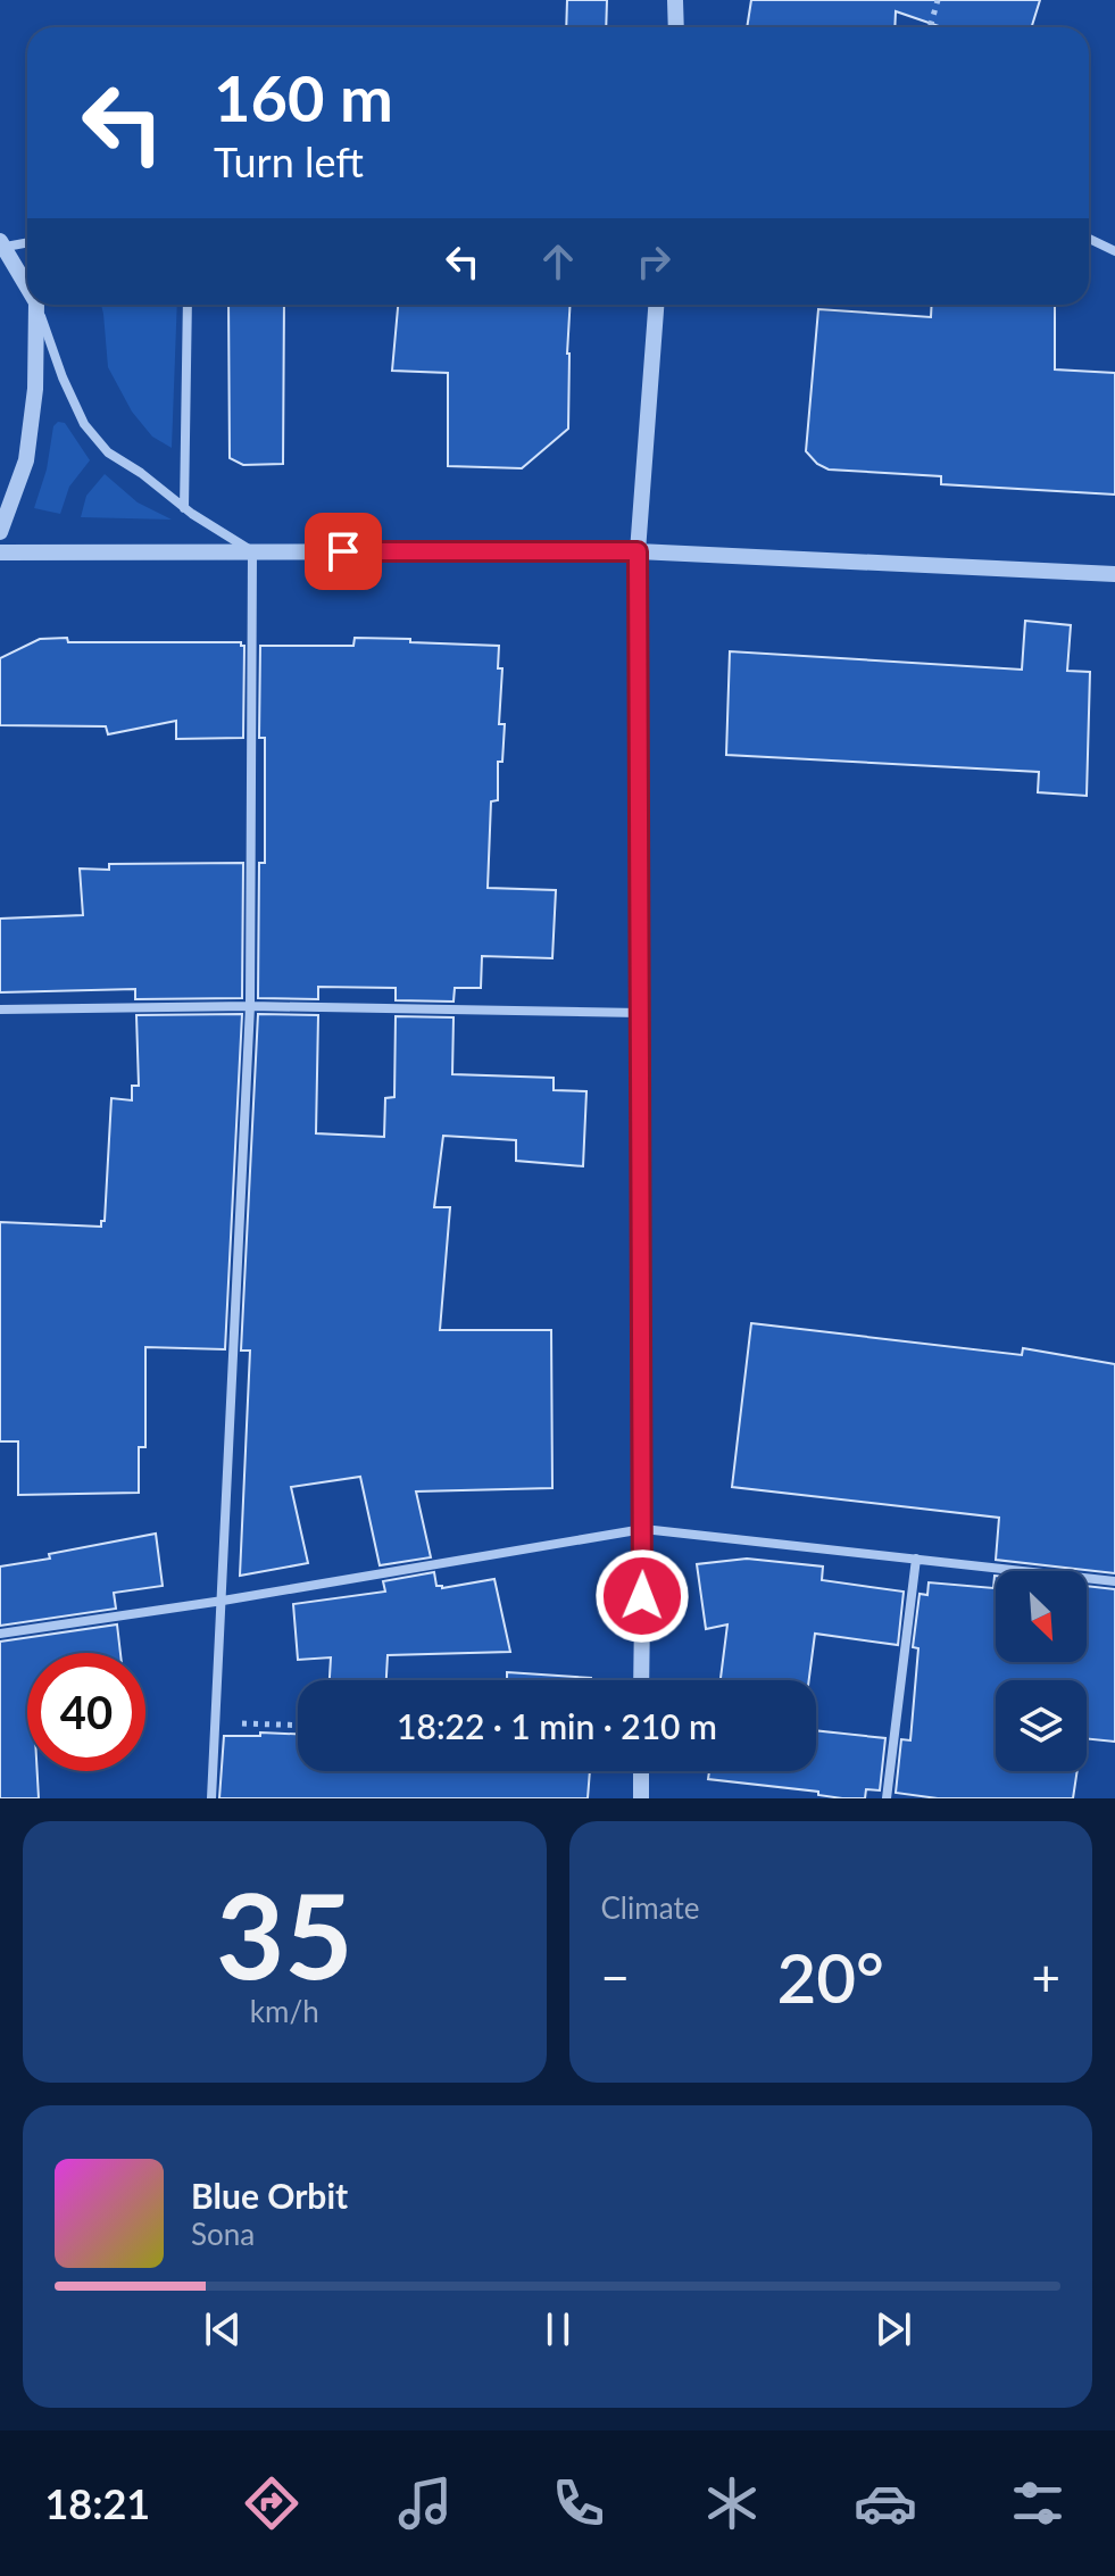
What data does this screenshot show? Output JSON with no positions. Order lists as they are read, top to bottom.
{
  "north": "bottom right",
  "page": {
    "turn": ["160 m", "Turn left"],
    "limit": "40",
    "trip": "18:22 · 1 min · 210 m",
    "tile": [
      ["35", "km/h"],
      "Climate"
    ],
    "heat": ["−", "20°", "+"],
    "song": ["Blue Orbit", "Sona"],
    "tabs": "18:21"
  }
}
